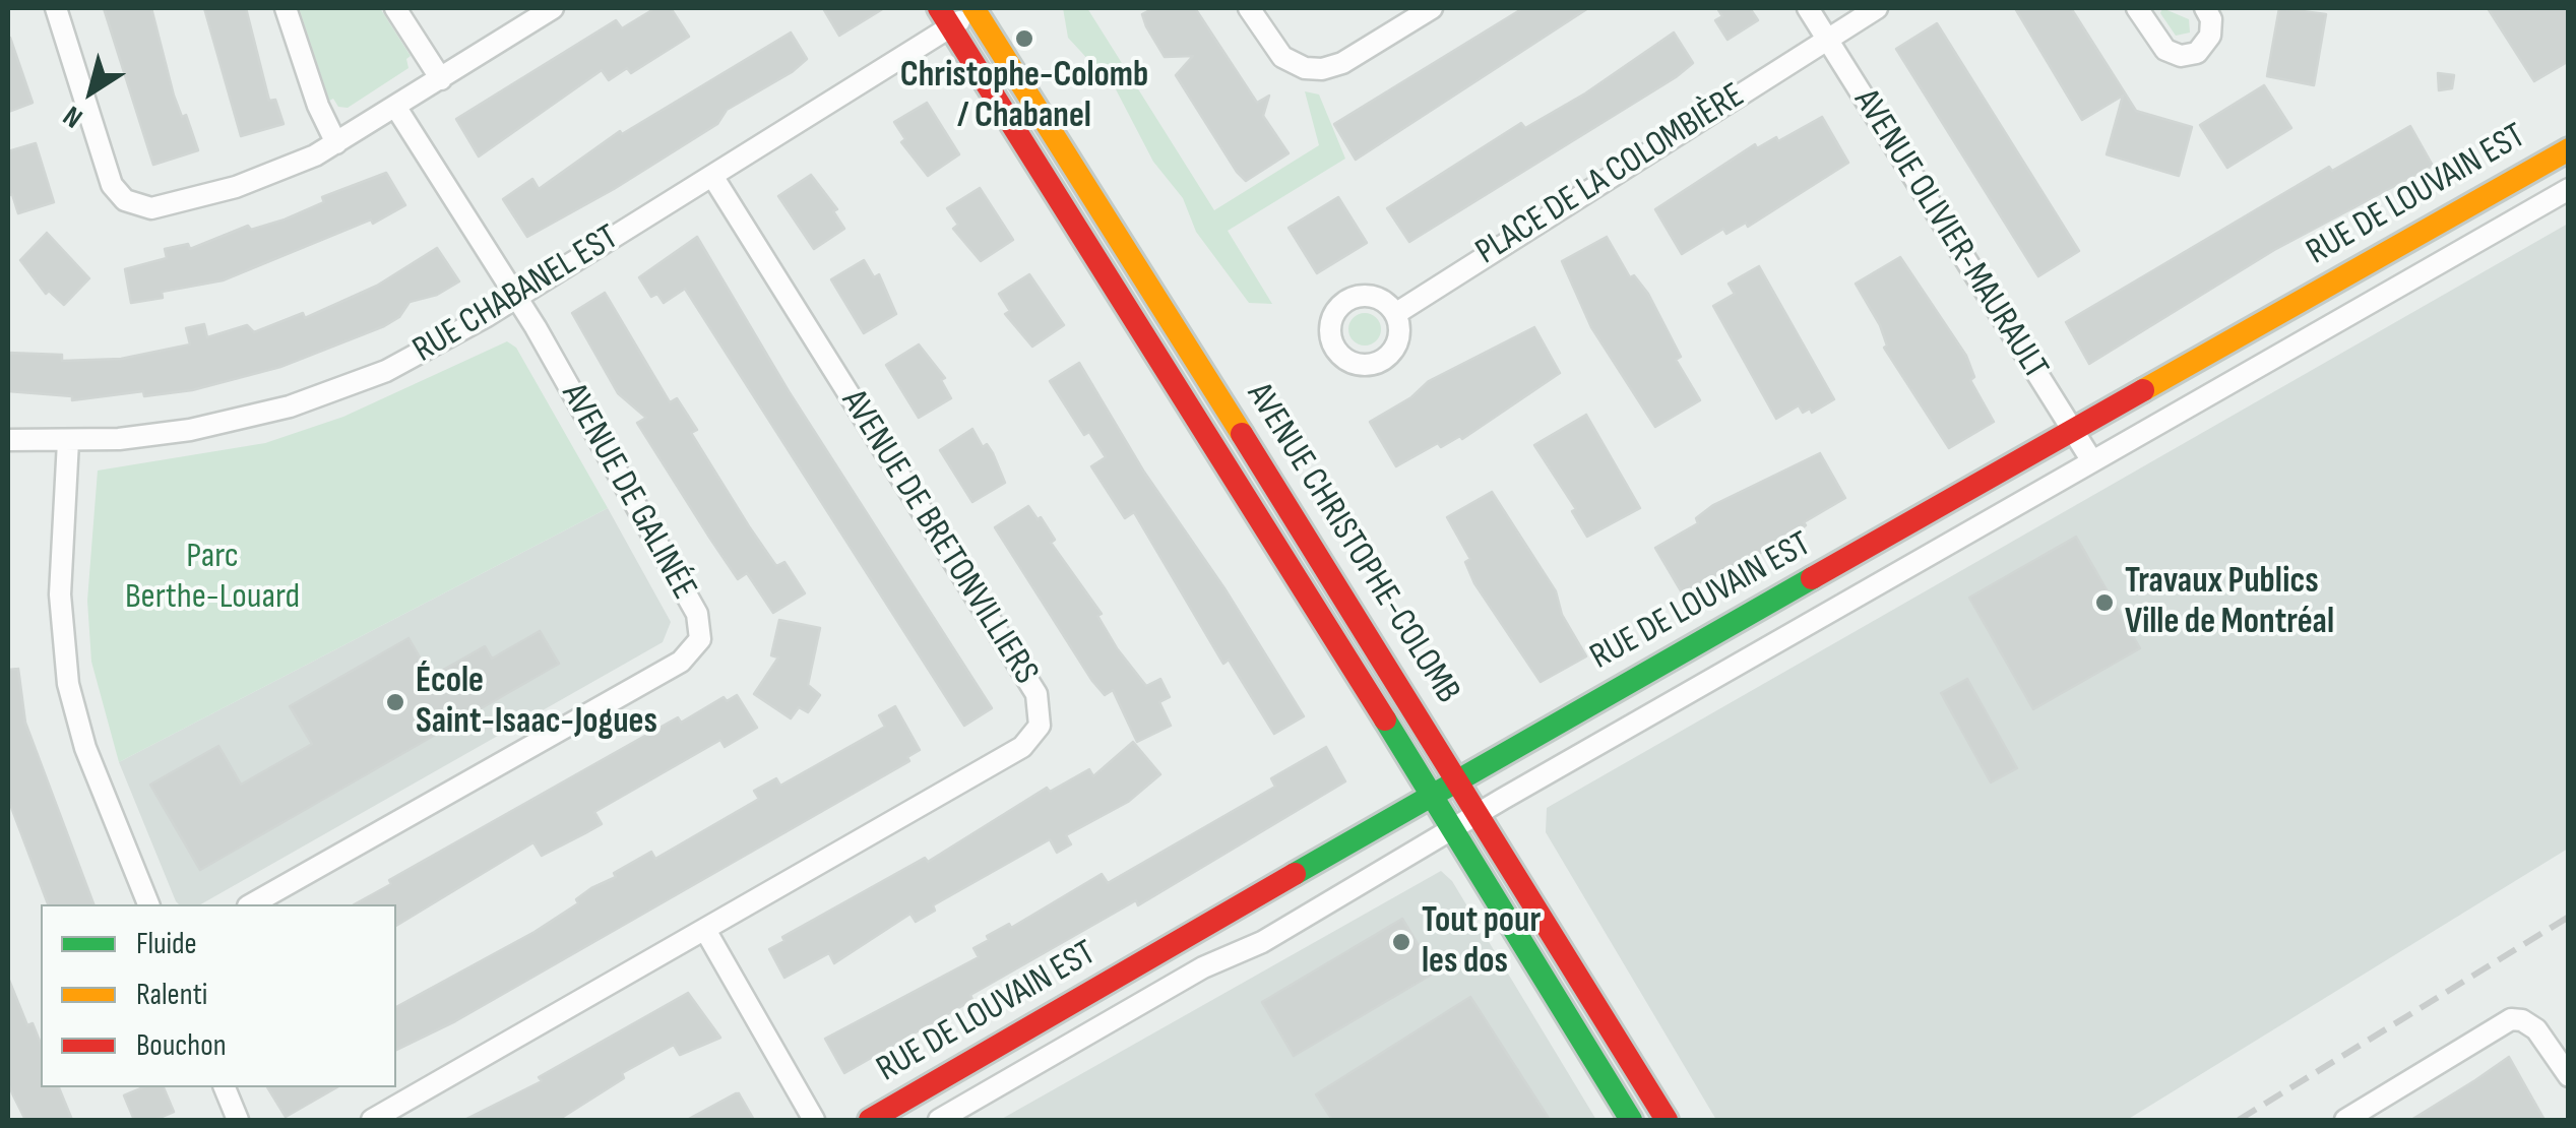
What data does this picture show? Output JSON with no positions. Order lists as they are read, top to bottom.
{
  "streets": {
    "main road": ["RUE DE LOUVAIN EST", "AVENUE CHRISTOPHE-COLOMB"],
    "street": [
      "PLACE DE LA COLOMBIÈRE",
      "AVENUE OLIVIER-MAURAULT",
      "RUE CHABANEL EST",
      "AVENUE DE GALINÉE",
      "AVENUE DE BRETONVILLIERS"
    ]
  },
  "crossings": [
    ["PLACE DE LA COLOMBIÈRE", "AVENUE OLIVIER-MAURAULT"],
    ["RUE DE LOUVAIN EST", "AVENUE OLIVIER-MAURAULT"],
    ["RUE DE LOUVAIN EST", "AVENUE CHRISTOPHE-COLOMB"],
    ["RUE CHABANEL EST", "AVENUE DE GALINÉE"],
    ["RUE CHABANEL EST", "AVENUE DE BRETONVILLIERS"],
    ["RUE CHABANEL EST", "AVENUE CHRISTOPHE-COLOMB"]
  ],
  "parks": ["Parc Berthe-Louard"],
  "places": [
    "Christophe-Colomb / Chabanel",
    "Travaux Publics Ville de Montréal",
    "École Saint-Isaac-Jogues",
    "Tout pour les dos"
  ],
  "legend": ["Fluide", "Ralenti", "Bouchon"],
  "north": "bottom left"
}
